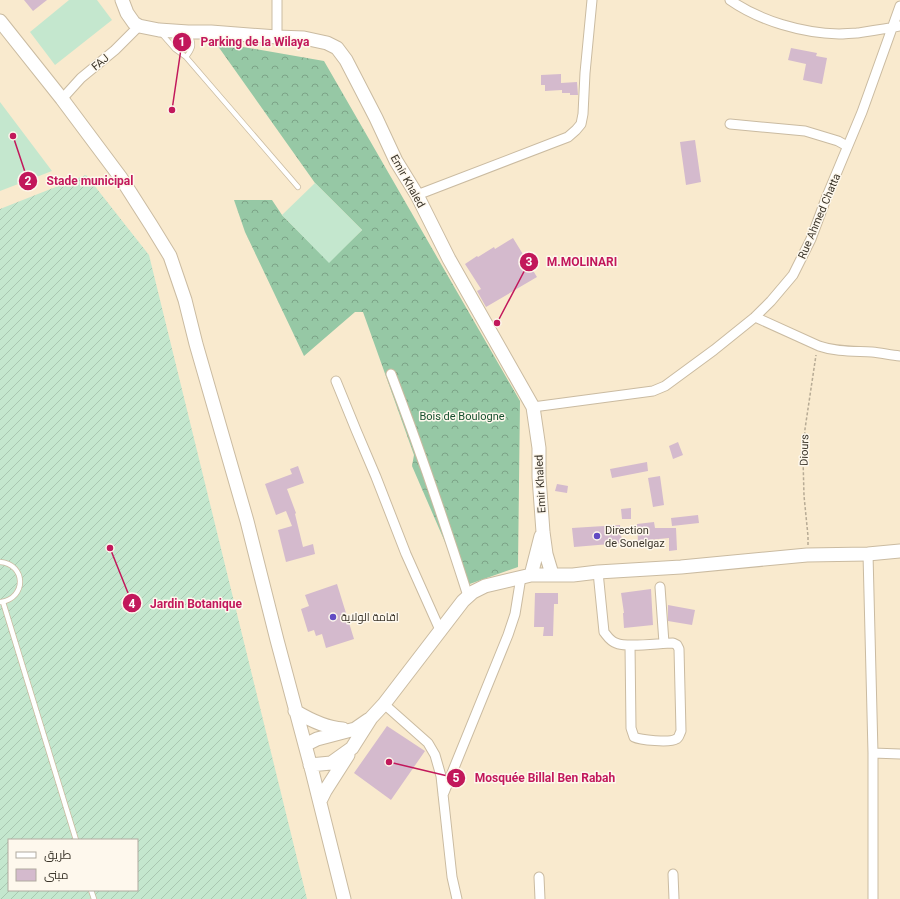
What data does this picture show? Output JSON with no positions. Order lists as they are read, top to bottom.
{
  "streets": {
    "street": ["FAJ", "Emir Khaled", "Rue Ahmed Chatta"],
    "path": ["Diours"]
  },
  "crossings": [
    ["FAJ", "Emir Khaled"],
    ["Emir Khaled", "Rue Ahmed Chatta"]
  ],
  "parks": ["Bois de Boulogne"],
  "places": [
    "Parking de la Wilaya",
    "Stade municipal",
    "M.MOLINARI",
    "Direction de Sonelgaz",
    "Jardin Botanique",
    "اقامة الولاية",
    "Mosquée Billal Ben Rabah"
  ],
  "legend": ["طريق", "مبنى"]
}
